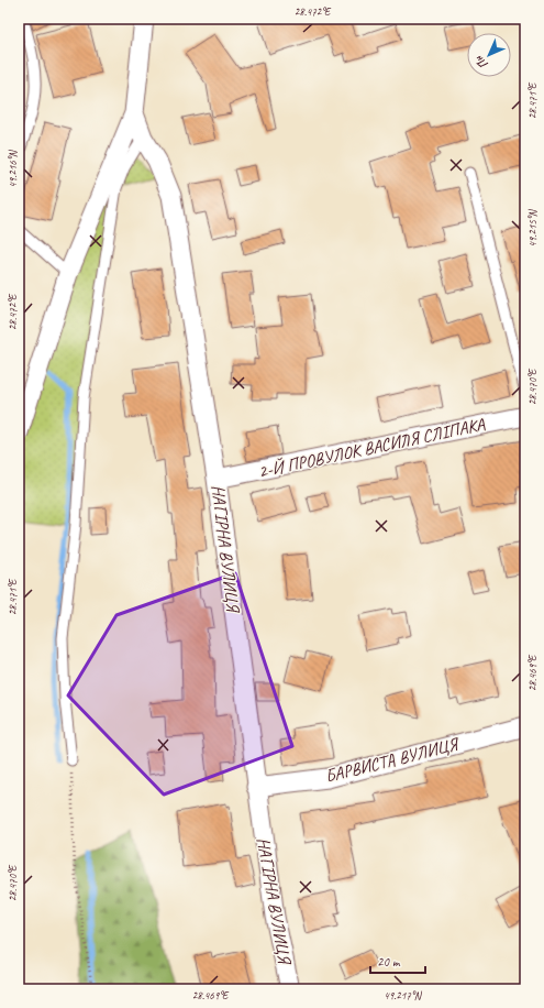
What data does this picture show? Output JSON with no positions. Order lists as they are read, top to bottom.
{
  "streets": {
    "street": ["2-Й ПРОВУЛОК ВАСИЛЯ СЛІПАКА", "НАГІРНА ВУЛИЦЯ", "БАРВИСТА ВУЛИЦЯ"]
  },
  "crossings": [
    ["2-Й ПРОВУЛОК ВАСИЛЯ СЛІПАКА", "НАГІРНА ВУЛИЦЯ"],
    ["НАГІРНА ВУЛИЦЯ", "БАРВИСТА ВУЛИЦЯ"]
  ],
  "scale_bar": "20 m",
  "north": "bottom left",
  "coordinates": [
    "28.472°E",
    "28.471°E",
    "49.216°N",
    "49.215°N",
    "28.470°E",
    "28.469°E",
    "49.217°N"
  ]
}
